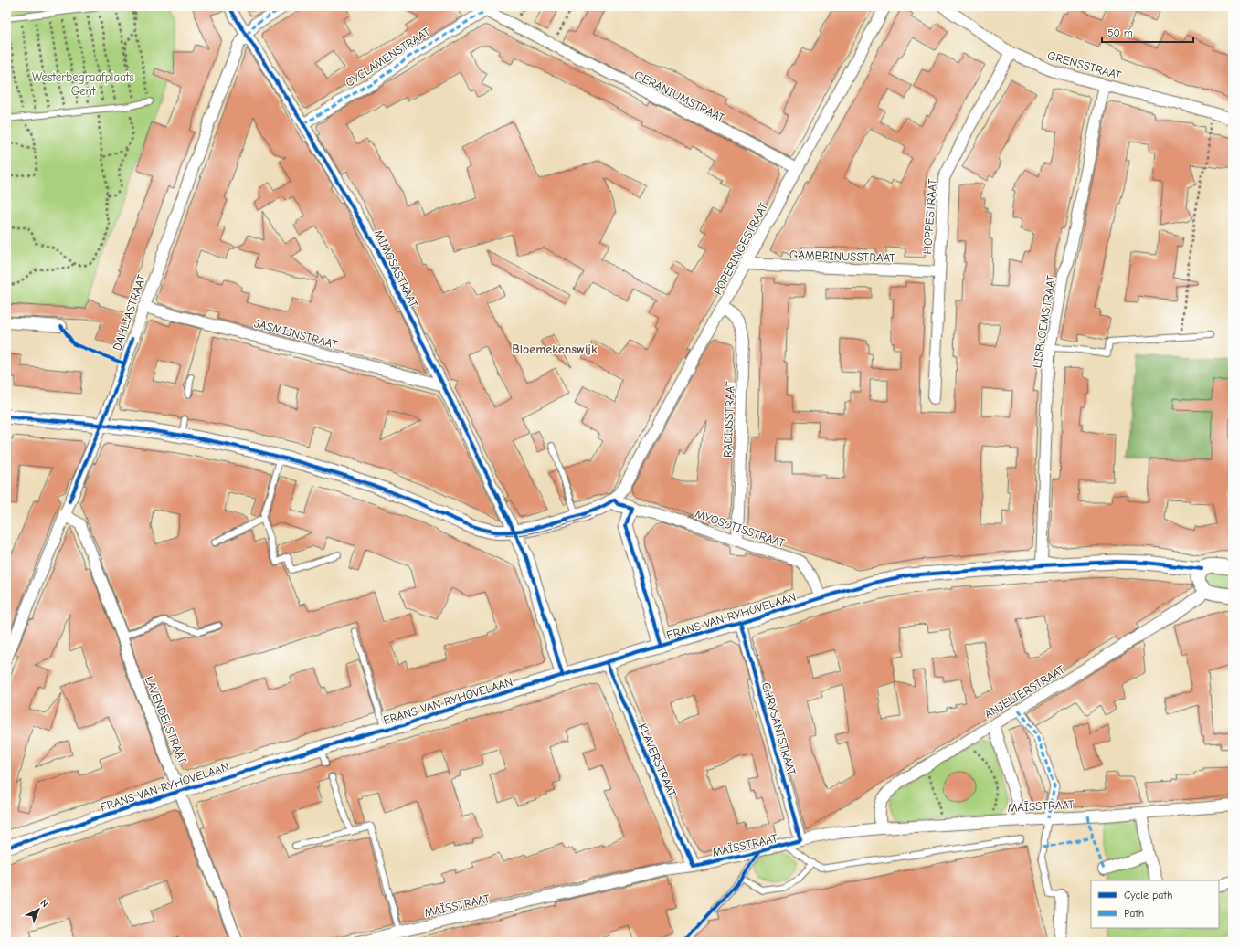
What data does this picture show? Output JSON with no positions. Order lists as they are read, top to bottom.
{
  "streets": {
    "street": [
      "CYCLAMENSTRAAT",
      "GRENSSTRAAT",
      "GERANIUMSTRAAT",
      "HOPPESTRAAT",
      "POPERINGESTRAAT",
      "GAMBRINUSSTRAAT",
      "MIMOSASTRAAT",
      "DAHLIASTRAAT",
      "LISBLOEMSTRAAT",
      "JASMIJNSTRAAT",
      "RADIJSSTRAAT",
      "MYOSOTISSTRAAT",
      "FRANS VAN RYHOVELAAN",
      "ANJELIERSTRAAT",
      "LAVENDELSTRAAT",
      "CHRYSANTSTRAAT",
      "KLAVERSTRAAT",
      "MAÏSSTRAAT"
    ]
  },
  "crossings": [
    ["CYCLAMENSTRAAT", "GERANIUMSTRAAT"],
    ["CYCLAMENSTRAAT", "MIMOSASTRAAT"],
    ["GRENSSTRAAT", "HOPPESTRAAT"],
    ["GRENSSTRAAT", "LISBLOEMSTRAAT"],
    ["GERANIUMSTRAAT", "POPERINGESTRAAT"],
    ["HOPPESTRAAT", "GAMBRINUSSTRAAT"],
    ["POPERINGESTRAAT", "GAMBRINUSSTRAAT"],
    ["POPERINGESTRAAT", "RADIJSSTRAAT"],
    ["MIMOSASTRAAT", "DAHLIASTRAAT"],
    ["MIMOSASTRAAT", "JASMIJNSTRAAT"],
    ["DAHLIASTRAAT", "JASMIJNSTRAAT"],
    ["DAHLIASTRAAT", "LAVENDELSTRAAT"],
    ["LISBLOEMSTRAAT", "FRANS VAN RYHOVELAAN"],
    ["RADIJSSTRAAT", "MYOSOTISSTRAAT"],
    ["MYOSOTISSTRAAT", "FRANS VAN RYHOVELAAN"],
    ["FRANS VAN RYHOVELAAN", "LAVENDELSTRAAT"],
    ["FRANS VAN RYHOVELAAN", "CHRYSANTSTRAAT"],
    ["FRANS VAN RYHOVELAAN", "KLAVERSTRAAT"],
    ["ANJELIERSTRAAT", "MAÏSSTRAAT"],
    ["CHRYSANTSTRAAT", "MAÏSSTRAAT"],
    ["KLAVERSTRAAT", "MAÏSSTRAAT"]
  ],
  "districts": ["Bloemekenswijk"],
  "parks": ["Westerbegraafplaats Gent"],
  "legend": ["Cycle path", "Path"],
  "scale_bar": "50 m",
  "north": "top right"
}
